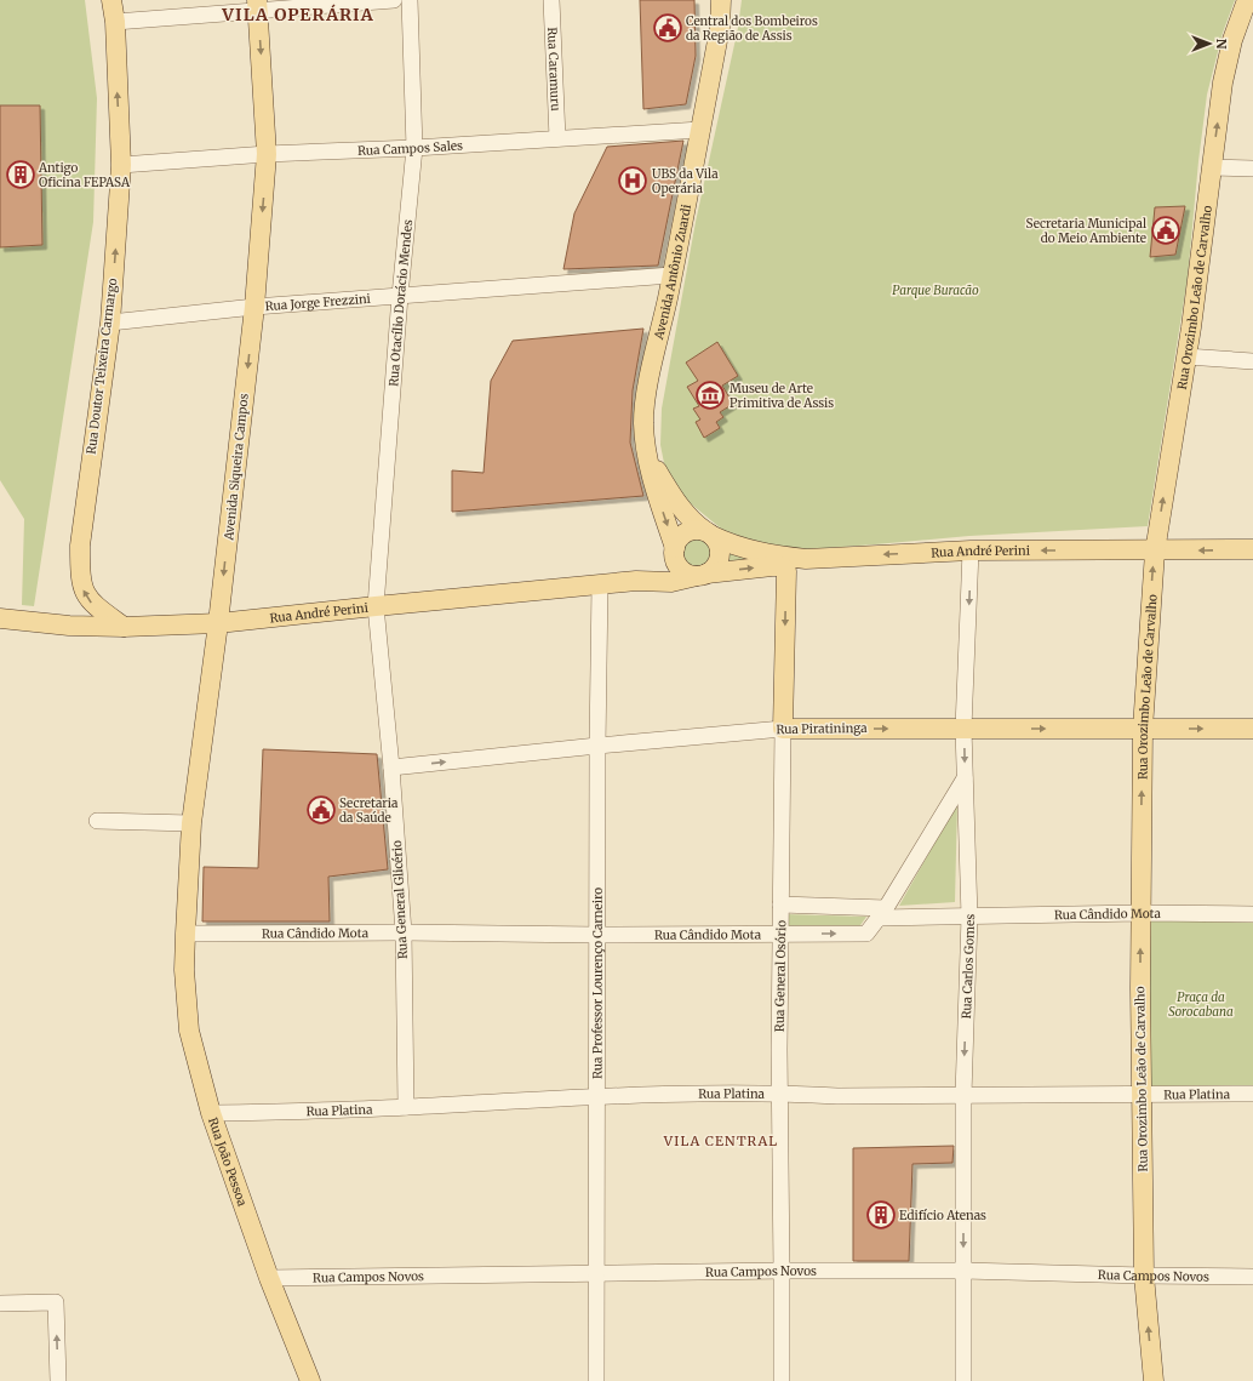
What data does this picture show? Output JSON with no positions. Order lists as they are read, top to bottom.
{
  "streets": {
    "main road": [
      "Avenida Antônio Zuardi",
      "Rua Orozimbo Leão de Carvalho",
      "Rua Doutor Teixeira Carmargo",
      "Avenida Siqueira Campos",
      "Rua André Perini",
      "Rua Piratininga",
      "Rua General Osório",
      "Rua João Pessoa"
    ],
    "street": [
      "Rua Caramuru",
      "Rua Campos Sales",
      "Rua Jorge Frezzini",
      "Rua Otacílio Dorácio Mendes",
      "Rua General Glicério",
      "Rua Cândido Mota",
      "Rua Carlos Gomes",
      "Rua Professor Lourenço Carneiro",
      "Rua Platina",
      "Rua Campos Novos"
    ]
  },
  "crossings": [
    ["Rua Caramuru", "Rua Campos Sales"],
    ["Rua Campos Sales", "Avenida Antônio Zuardi"],
    ["Rua Campos Sales", "Rua Otacílio Dorácio Mendes"],
    ["Rua Campos Sales", "Rua Doutor Teixeira Carmargo"],
    ["Rua Campos Sales", "Avenida Siqueira Campos"],
    ["Avenida Antônio Zuardi", "Rua Jorge Frezzini"],
    ["Avenida Antônio Zuardi", "Rua André Perini"],
    ["Rua Orozimbo Leão de Carvalho", "Rua André Perini"],
    ["Rua Orozimbo Leão de Carvalho", "Rua Piratininga"],
    ["Rua Orozimbo Leão de Carvalho", "Rua Cândido Mota"],
    ["Rua Orozimbo Leão de Carvalho", "Rua Platina"],
    ["Rua Orozimbo Leão de Carvalho", "Rua Campos Novos"],
    ["Rua Jorge Frezzini", "Rua Otacílio Dorácio Mendes"],
    ["Rua Jorge Frezzini", "Rua Doutor Teixeira Carmargo"],
    ["Rua Jorge Frezzini", "Avenida Siqueira Campos"],
    ["Rua Otacílio Dorácio Mendes", "Rua André Perini"],
    ["Rua Otacílio Dorácio Mendes", "Rua General Glicério"],
    ["Rua Doutor Teixeira Carmargo", "Rua André Perini"],
    ["Avenida Siqueira Campos", "Rua André Perini"],
    ["Avenida Siqueira Campos", "Rua Cândido Mota"],
    ["Avenida Siqueira Campos", "Rua João Pessoa"],
    ["Rua André Perini", "Rua General Glicério"],
    ["Rua André Perini", "Rua Carlos Gomes"],
    ["Rua André Perini", "Rua General Osório"],
    ["Rua André Perini", "Rua Professor Lourenço Carneiro"],
    ["Rua Piratininga", "Rua General Glicério"],
    ["Rua Piratininga", "Rua Carlos Gomes"],
    ["Rua Piratininga", "Rua General Osório"],
    ["Rua Piratininga", "Rua Professor Lourenço Carneiro"],
    ["Rua General Glicério", "Rua Cândido Mota"],
    ["Rua General Glicério", "Rua Platina"],
    ["Rua Cândido Mota", "Rua Carlos Gomes"],
    ["Rua Cândido Mota", "Rua General Osório"],
    ["Rua Cândido Mota", "Rua Professor Lourenço Carneiro"],
    ["Rua Cândido Mota", "Rua João Pessoa"],
    ["Rua Carlos Gomes", "Rua Platina"],
    ["Rua Carlos Gomes", "Rua Campos Novos"],
    ["Rua General Osório", "Rua Platina"],
    ["Rua General Osório", "Rua Campos Novos"],
    ["Rua Professor Lourenço Carneiro", "Rua Platina"],
    ["Rua Professor Lourenço Carneiro", "Rua Campos Novos"],
    ["Rua Platina", "Rua João Pessoa"],
    ["Rua João Pessoa", "Rua Campos Novos"]
  ],
  "one_way": [
    "Rua Orozimbo Leão de Carvalho",
    "Rua Doutor Teixeira Carmargo",
    "Avenida Siqueira Campos",
    "Rua Piratininga",
    "Rua Carlos Gomes"
  ],
  "districts": ["VILA OPERÁRIA", "VILA CENTRAL"],
  "parks": ["Parque Buracão", "Praça da Sorocabana"],
  "places": {
    "public building": ["Central dos Bombeiros da Região de Assis", "Secretaria Municipal do Meio Ambiente", "Secretaria da Saúde"],
    "building": ["Antigo Oficina FEPASA", "Edifício Atenas"],
    "hospital": ["UBS da Vila Operária"],
    "museum": ["Museu de Arte Primitiva de Assis"]
  },
  "north": "right"
}
